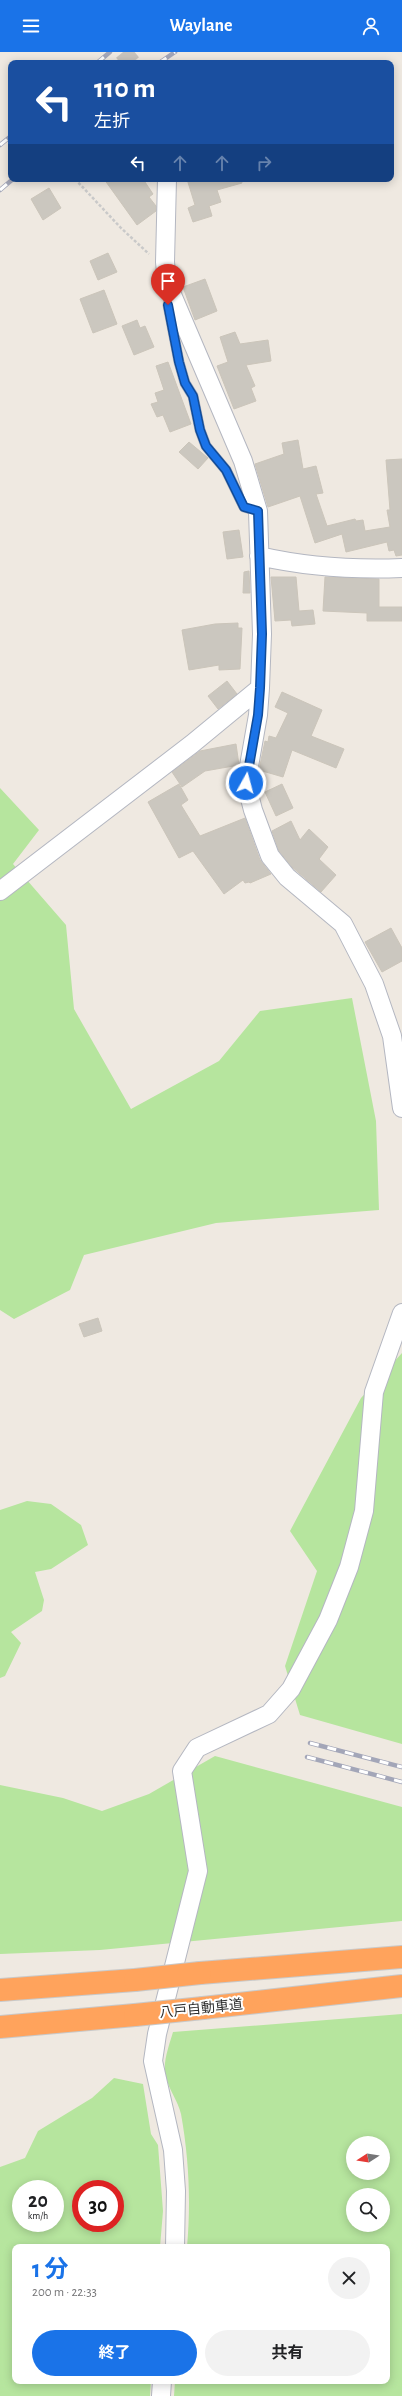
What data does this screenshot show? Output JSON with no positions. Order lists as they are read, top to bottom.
{
  "streets": {
    "highway": ["八戸自動車道"]
  },
  "north": "left",
  "page": {
    "header": "Waylane",
    "turn": ["110 m", "左折"],
    "speed": "20 km/h",
    "limit": "30",
    "heading": ["1 分", "200 m · 22:33"],
    "buttons": ["終了", "共有"]
  }
}
